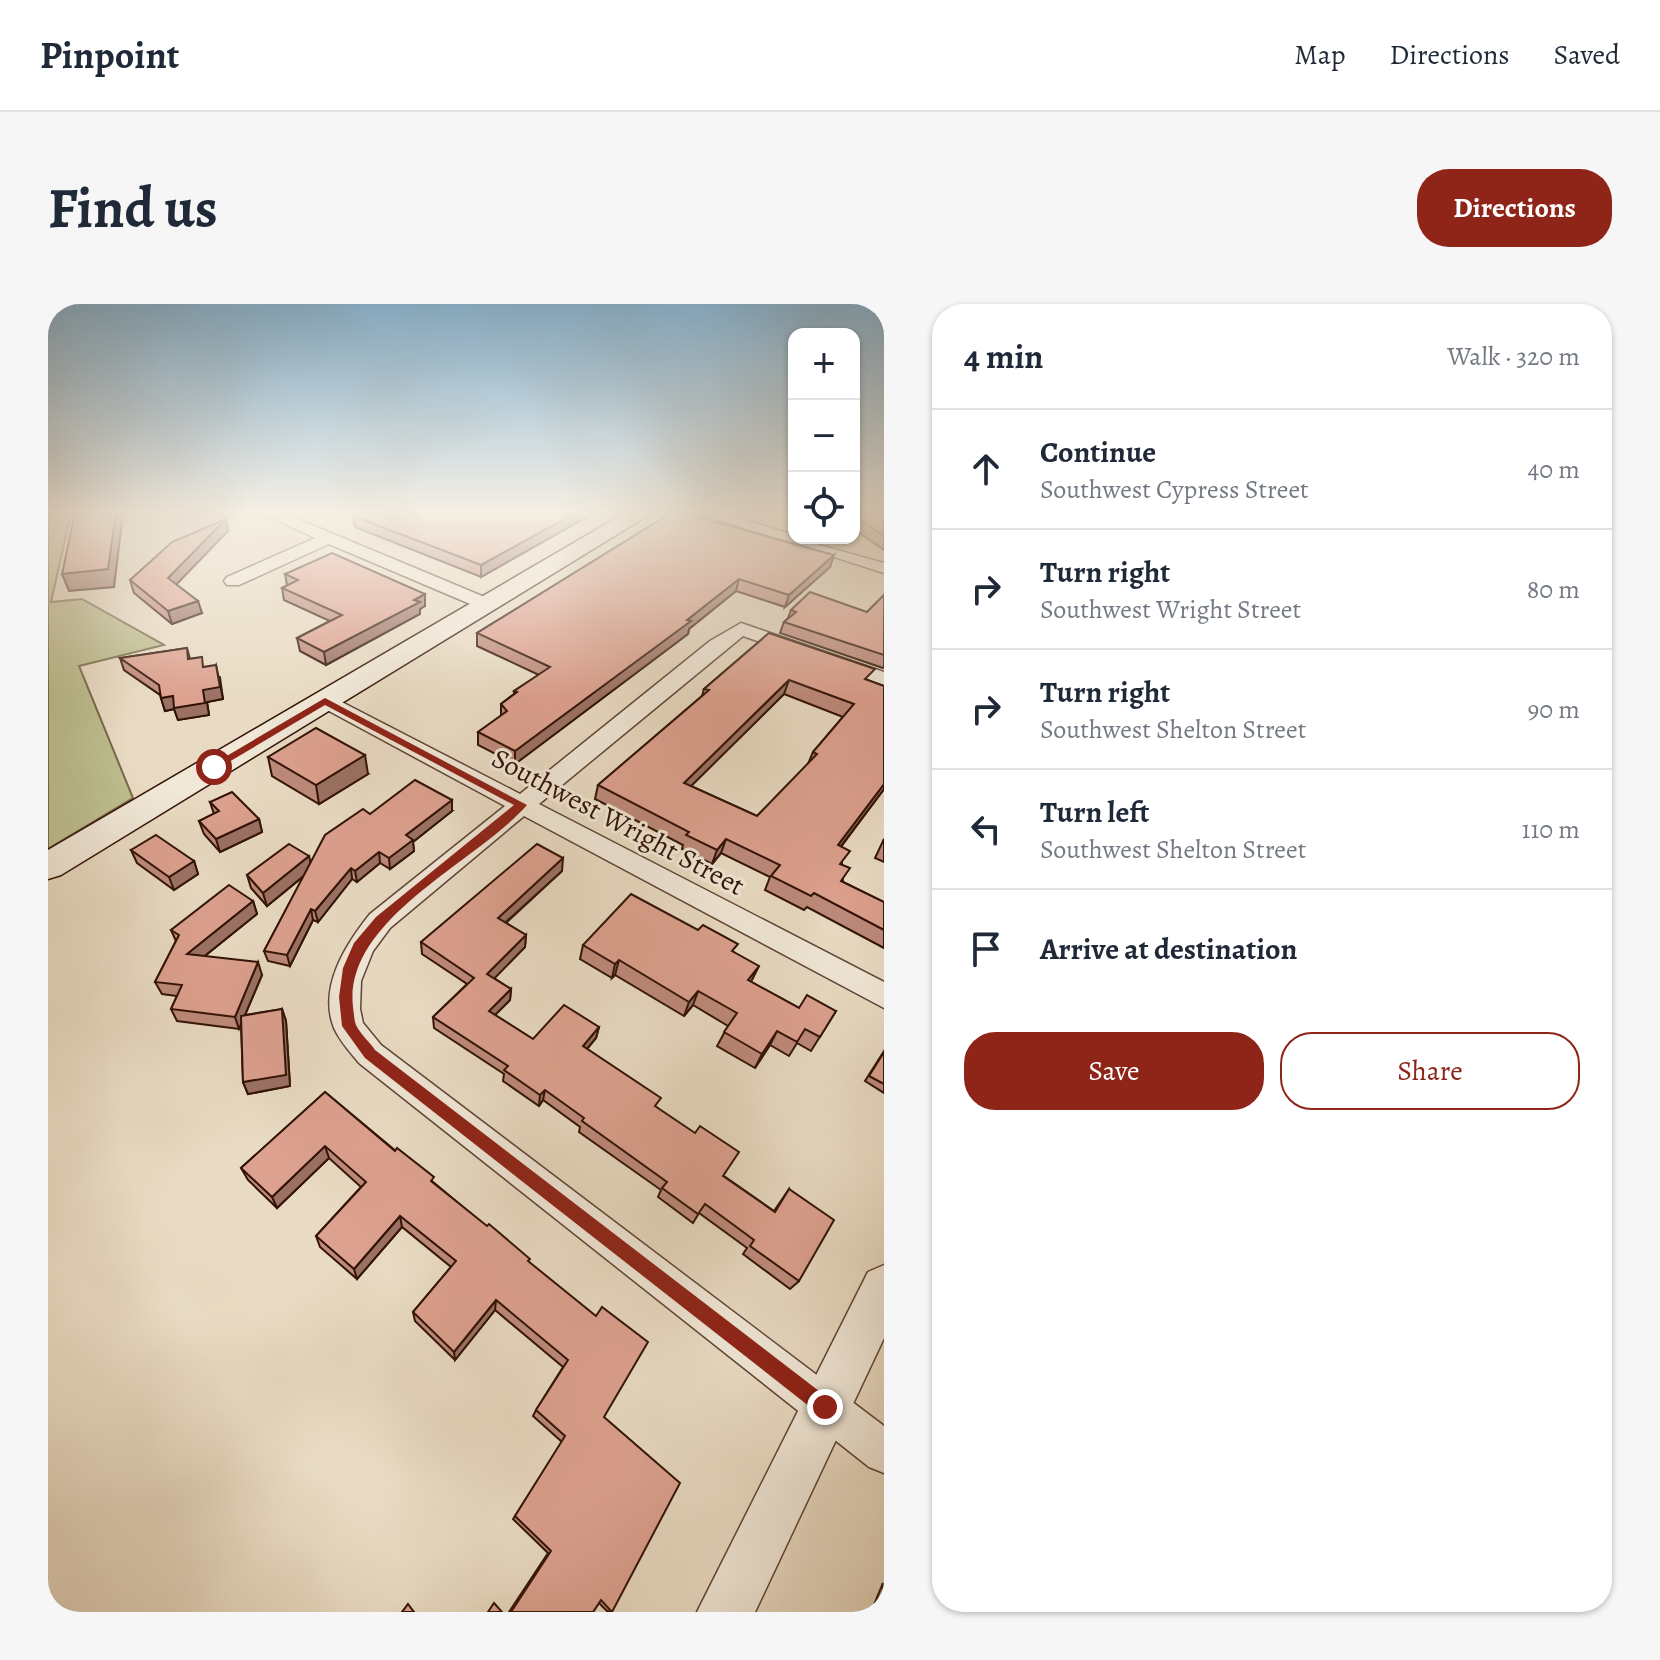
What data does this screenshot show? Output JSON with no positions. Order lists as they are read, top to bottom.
{
  "streets": {
    "street": ["Southwest Wright Street"]
  },
  "page": {
    "header": "Pinpoint",
    "nav": ["Map", "Directions", "Saved"],
    "buttons": [
      "Directions",
      ["Save", "Share"]
    ],
    "title": "Find us",
    "heading": ["4 min", "Walk · 320 m"],
    "map_buttons": ["+", "−"],
    "list": [
      ["Continue", "Southwest Cypress Street", "40 m"],
      ["Turn right", "Southwest Wright Street", "80 m"],
      ["Turn right", "Southwest Shelton Street", "90 m"],
      ["Turn left", "Southwest Shelton Street", "110 m"],
      "Arrive at destination"
    ]
  }
}
